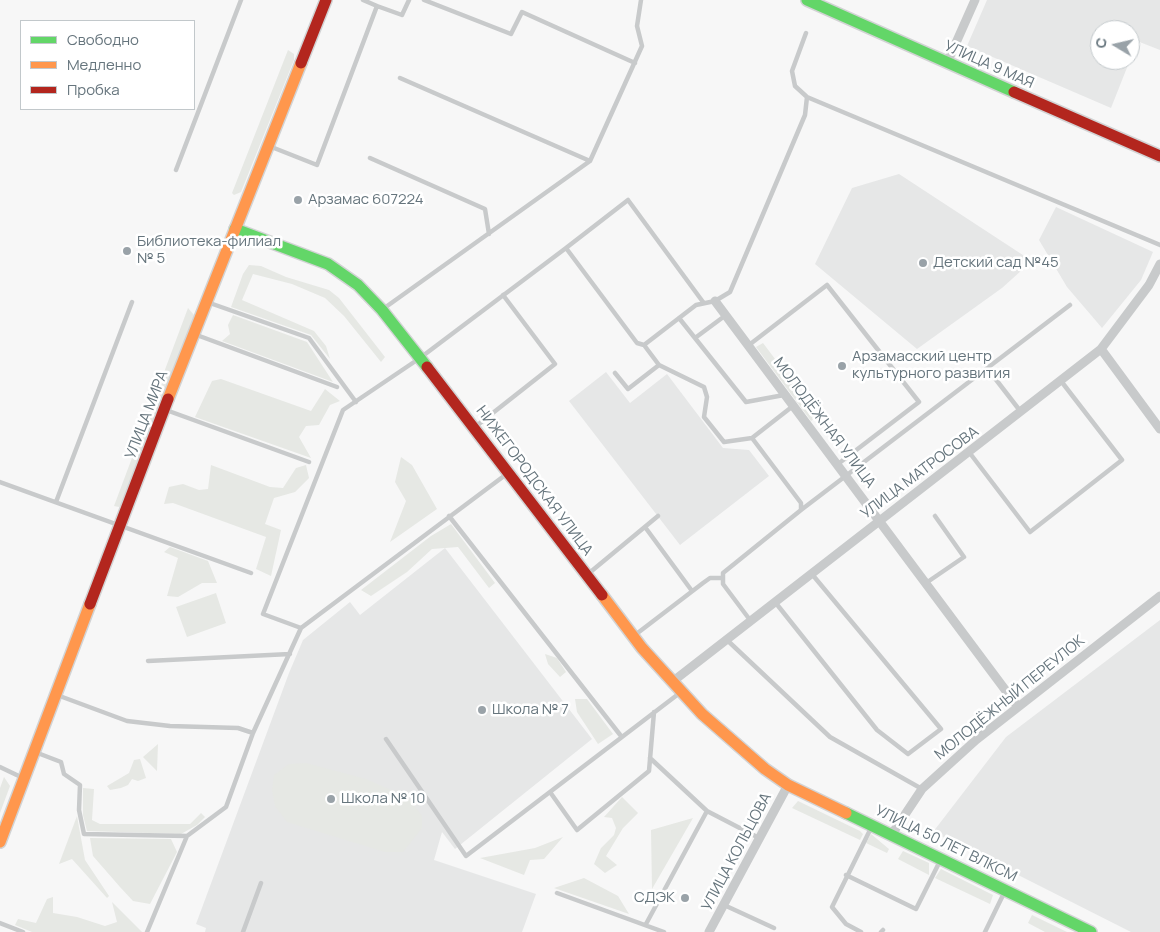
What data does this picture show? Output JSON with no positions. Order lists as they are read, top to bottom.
{
  "streets": {
    "street": [
      "УЛИЦА 9 МАЯ",
      "УЛИЦА МИРА",
      "МОЛОДЁЖНАЯ УЛИЦА",
      "УЛИЦА МАТРОСОВА",
      "НИЖЕГОРОДСКАЯ УЛИЦА",
      "МОЛОДЁЖНЫЙ ПЕРЕУЛОК",
      "УЛИЦА 50 ЛЕТ ВЛКСМ",
      "УЛИЦА КОЛЬЦОВА"
    ]
  },
  "crossings": [
    ["УЛИЦА МИРА", "НИЖЕГОРОДСКАЯ УЛИЦА"],
    ["МОЛОДЁЖНАЯ УЛИЦА", "УЛИЦА МАТРОСОВА"],
    ["МОЛОДЁЖНАЯ УЛИЦА", "МОЛОДЁЖНЫЙ ПЕРЕУЛОК"],
    ["УЛИЦА МАТРОСОВА", "НИЖЕГОРОДСКАЯ УЛИЦА"],
    ["НИЖЕГОРОДСКАЯ УЛИЦА", "УЛИЦА 50 ЛЕТ ВЛКСМ"],
    ["НИЖЕГОРОДСКАЯ УЛИЦА", "УЛИЦА КОЛЬЦОВА"],
    ["МОЛОДЁЖНЫЙ ПЕРЕУЛОК", "УЛИЦА 50 ЛЕТ ВЛКСМ"],
    ["УЛИЦА 50 ЛЕТ ВЛКСМ", "УЛИЦА КОЛЬЦОВА"]
  ],
  "places": [
    "Арзамас 607224",
    "Библиотека-филиал № 5",
    "Детский сад №45",
    "Арзамасский центр культурного развития",
    "Школа № 7",
    "Школа № 10",
    "СДЭК"
  ],
  "legend": ["Свободно", "Медленно", "Пробка"],
  "north": "left"
}
